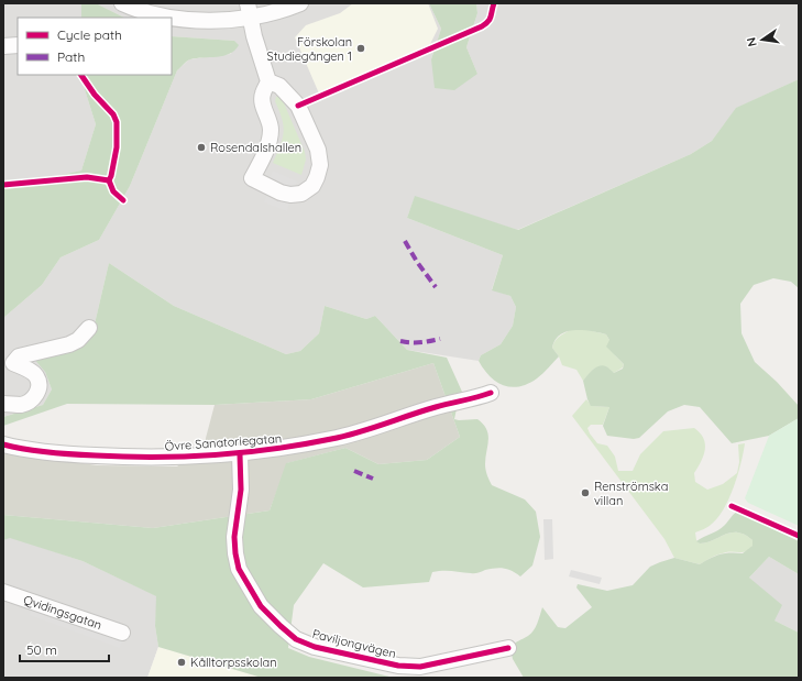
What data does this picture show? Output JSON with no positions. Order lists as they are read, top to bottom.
{
  "streets": {
    "street": ["Övre Sanatoriegatan", "Qvidingsgatan", "Paviljongvägen"]
  },
  "crossings": [
    ["Övre Sanatoriegatan", "Paviljongvägen"]
  ],
  "places": [
    "Förskolan Studiegången 1",
    "Rosendalshallen",
    "Renströmska villan",
    "Kålltorpsskolan"
  ],
  "legend": ["Cycle path", "Path"],
  "scale_bar": "50 m",
  "north": "left"
}
